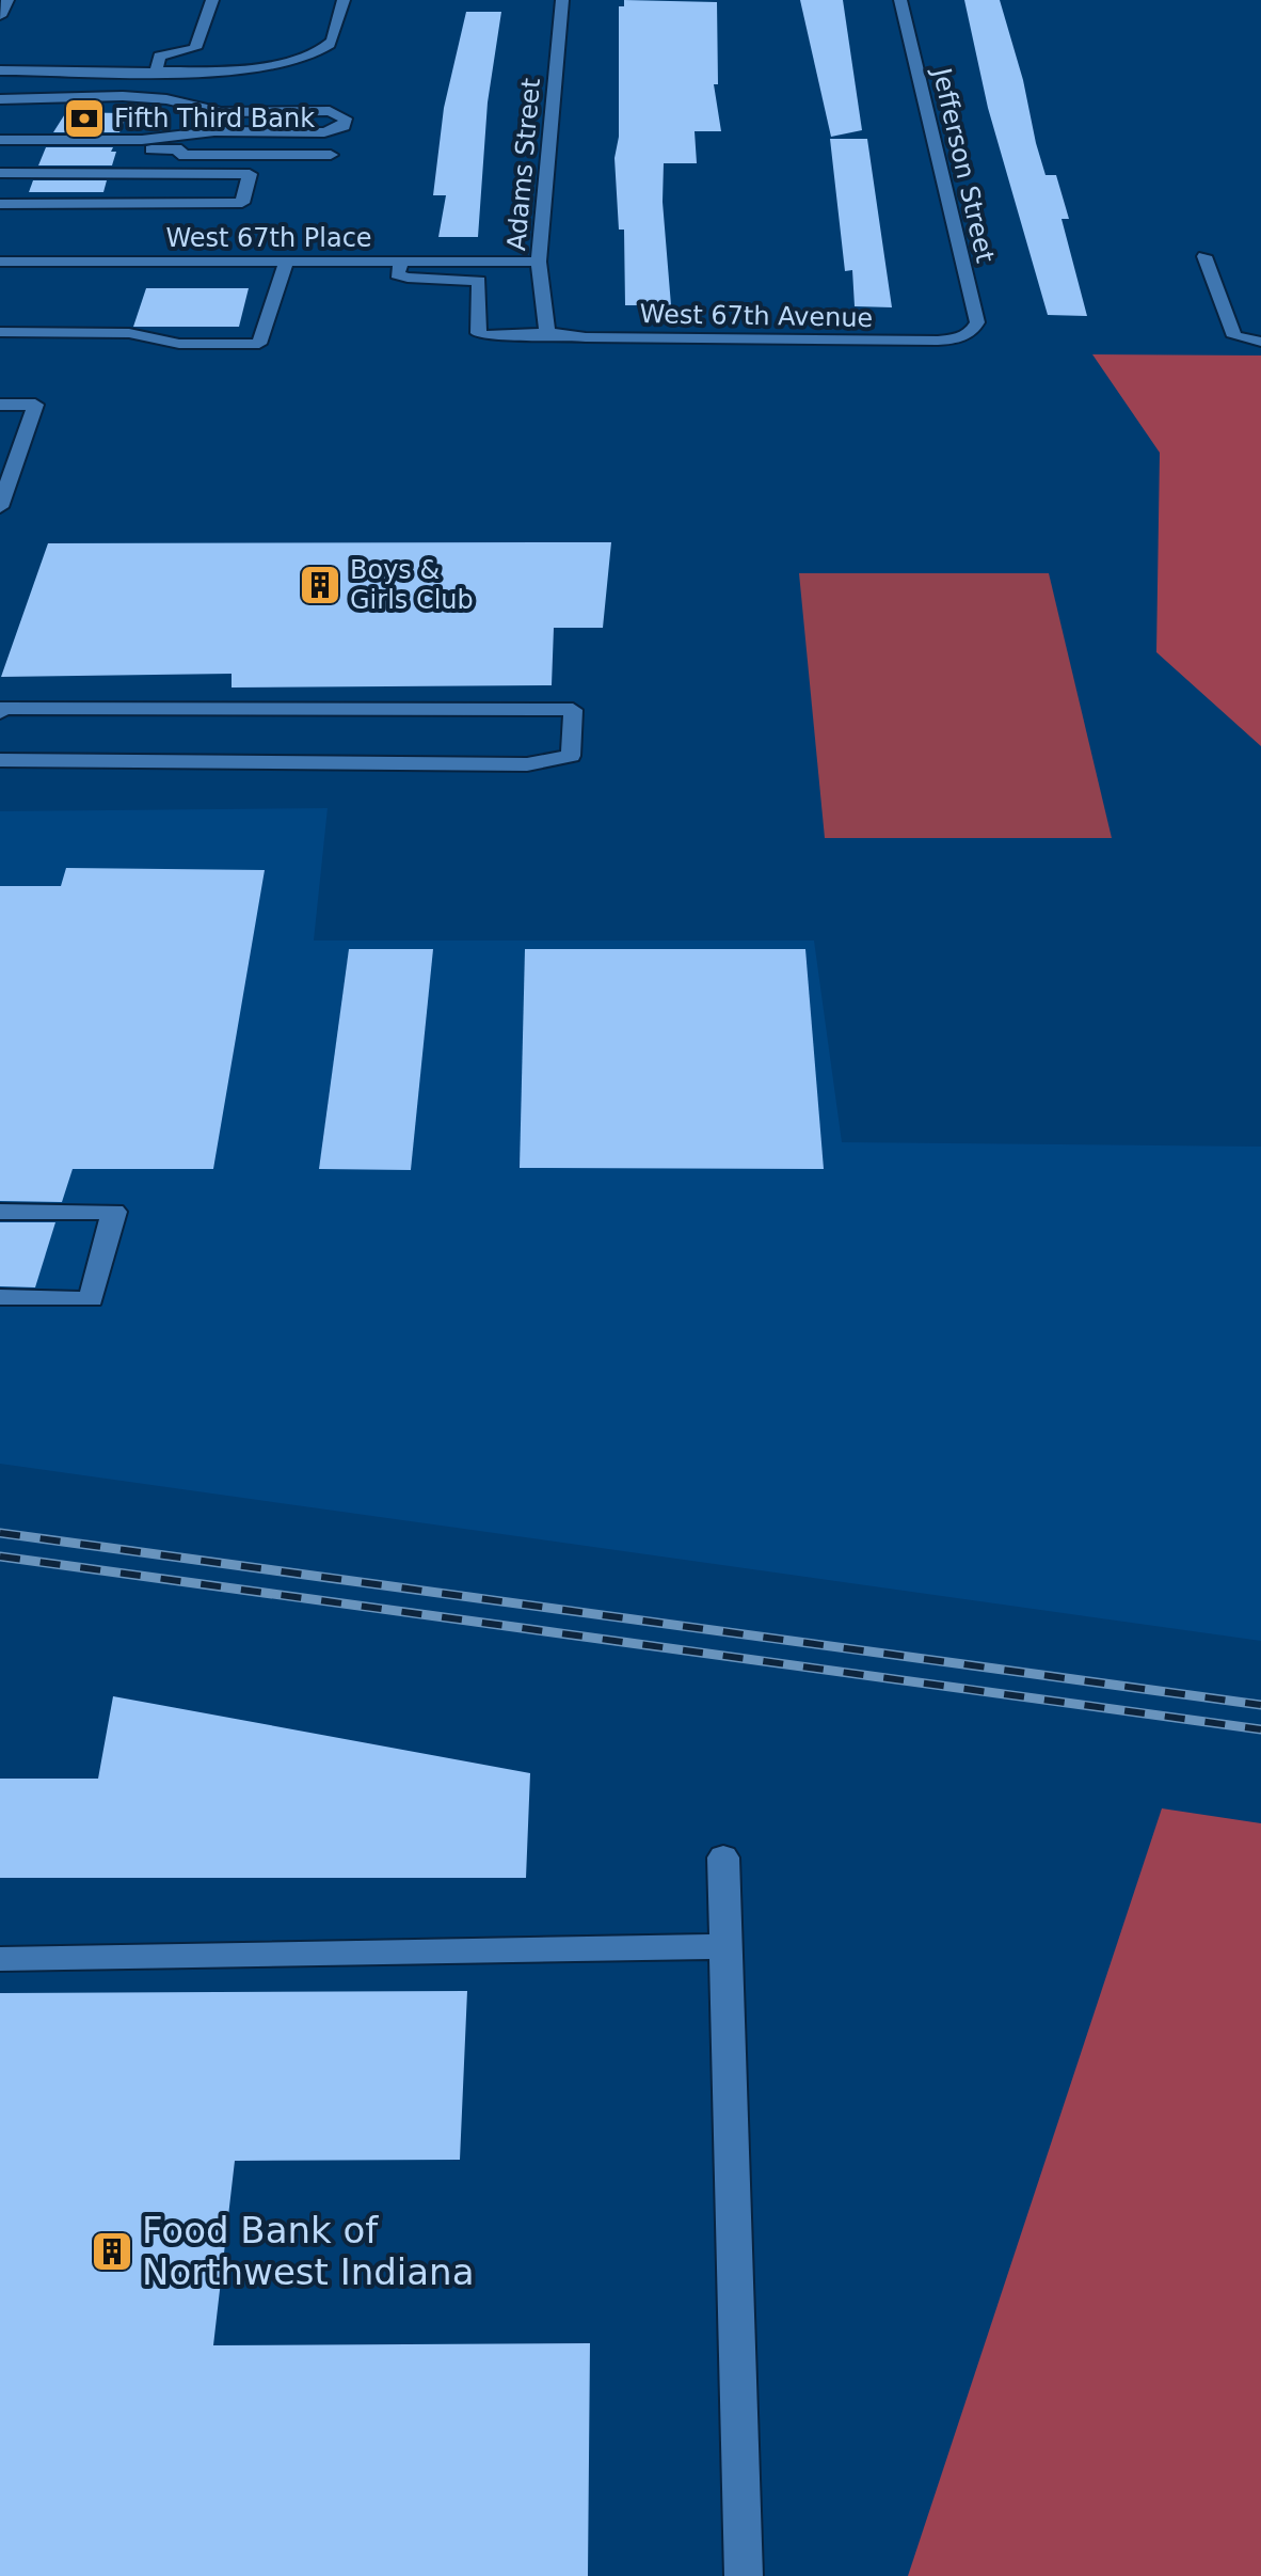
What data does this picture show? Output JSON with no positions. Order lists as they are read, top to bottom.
{
  "streets": {
    "street": [
      "Adams Street",
      "Jefferson Street",
      "West 67th Place",
      "West 67th Avenue"
    ]
  },
  "crossings": [
    ["Adams Street", "West 67th Place"],
    ["Adams Street", "West 67th Avenue"],
    ["Jefferson Street", "West 67th Avenue"],
    ["West 67th Place", "West 67th Avenue"]
  ],
  "places": {
    "bank": ["Fifth Third Bank"],
    "building": ["Boys & Girls Club", "Food Bank of Northwest Indiana"]
  }
}
